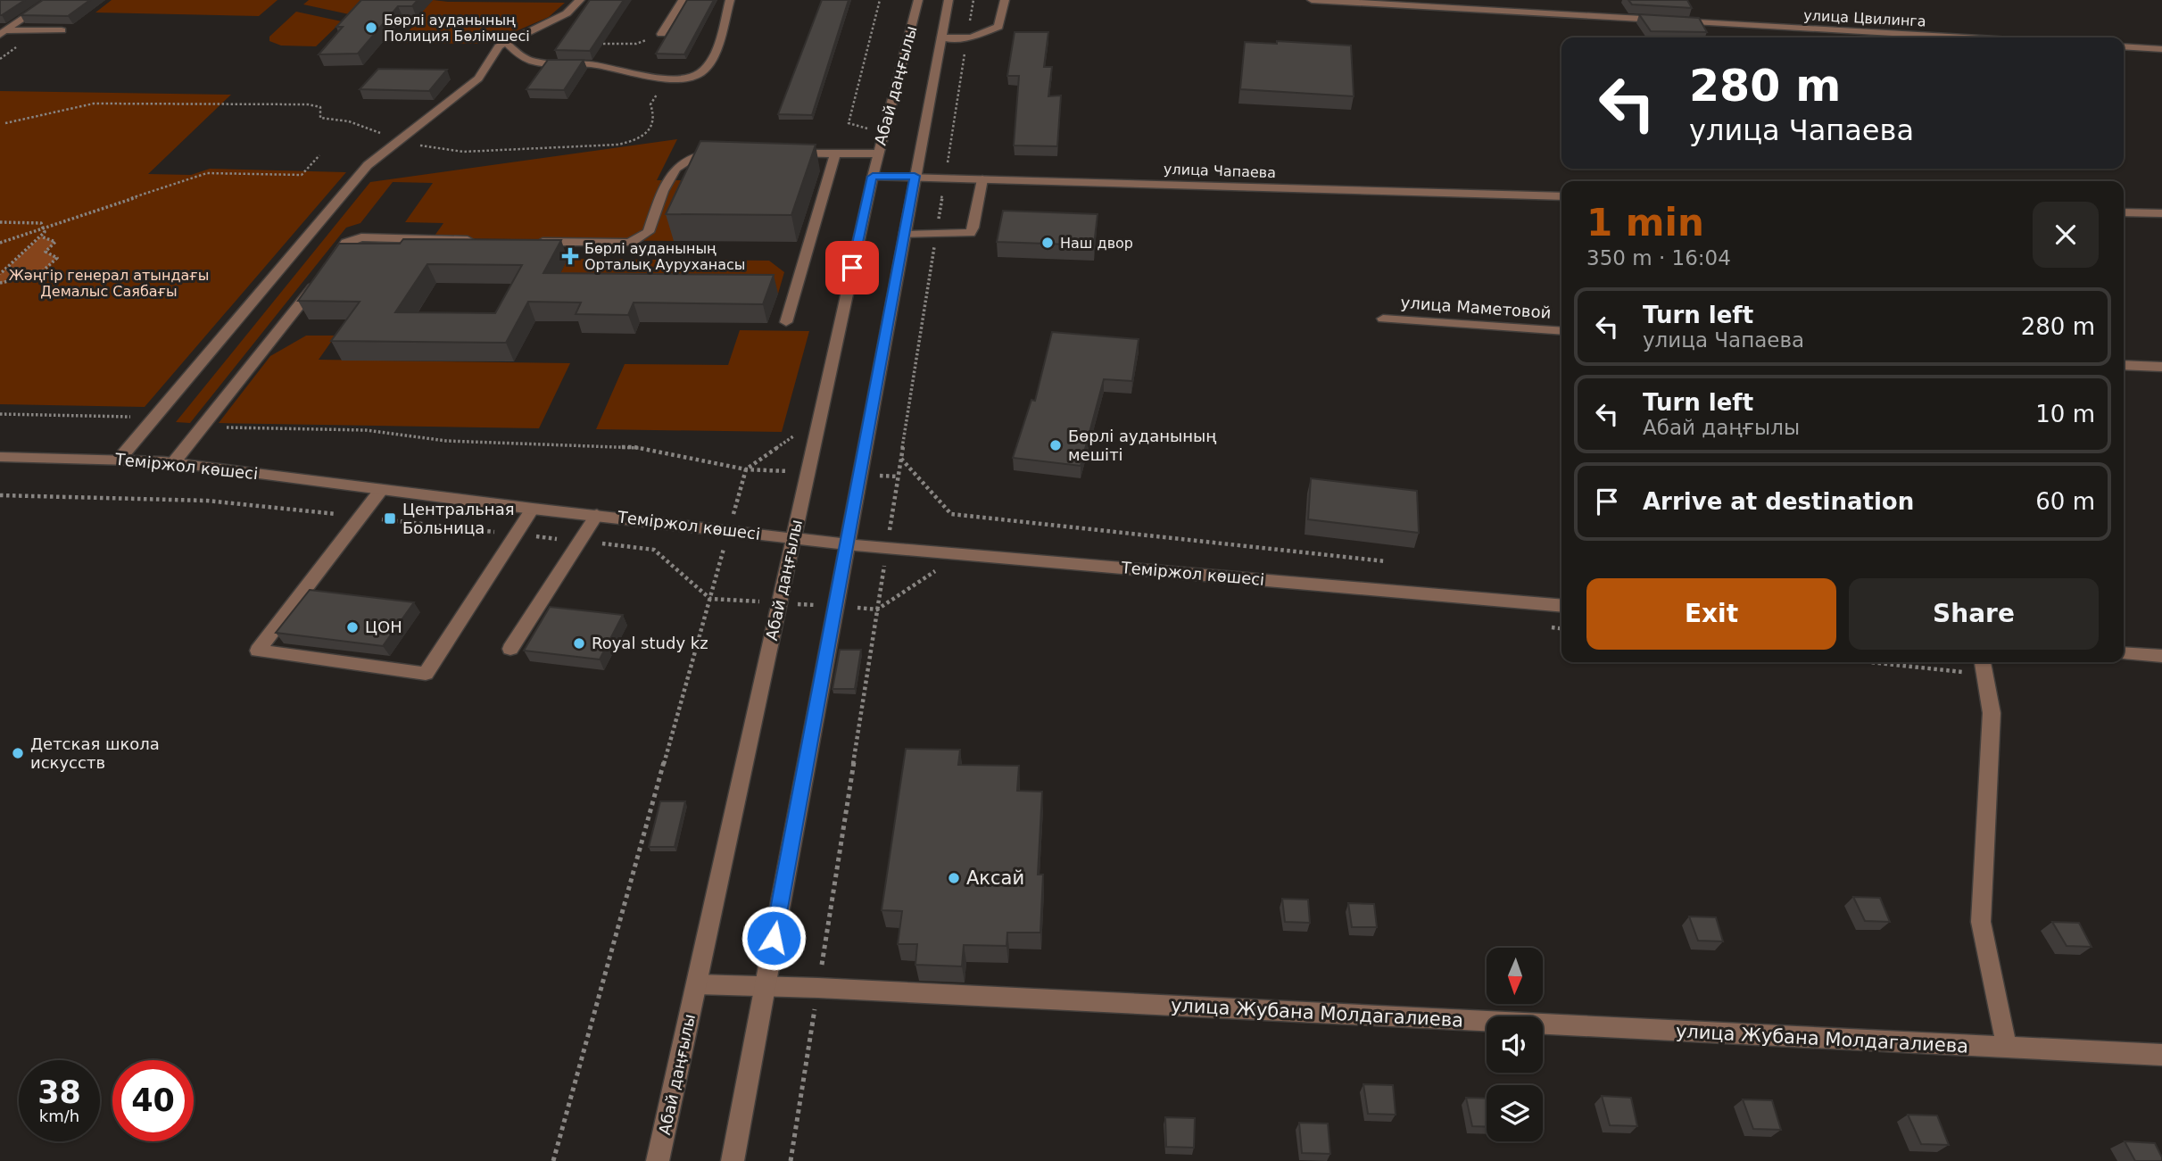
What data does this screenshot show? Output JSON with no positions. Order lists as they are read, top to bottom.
{
  "streets": {
    "street": [
      "улица Цвилинга",
      "Абай даңғылы",
      "улица Чапаева",
      "улица Маметовой",
      "Теміржол көшесі",
      "улица Жубана Молдагалиева"
    ]
  },
  "crossings": [
    ["Абай даңғылы", "улица Чапаева"],
    ["Абай даңғылы", "Теміржол көшесі"],
    ["Абай даңғылы", "улица Жубана Молдагалиева"]
  ],
  "parks": ["Жәңгір генерал атындағы Демалыс Саябағы"],
  "places": {
    "other": [
      "Бөрлі ауданының Полиция Бөлімшесі",
      "Наш двор",
      "Бөрлі ауданының мешіті",
      "ЦОН",
      "Royal study kz",
      "Детская школа искусств",
      "Аксай"
    ],
    "health": ["Бөрлі ауданының Орталық Ауруханасы"],
    "transit": ["Центральная Больница"]
  },
  "north": "bottom",
  "page": {
    "turn": ["280 m", "улица Чапаева"],
    "heading": ["1 min", "350 m · 16:04"],
    "list": [
      {
        "name": "Turn left",
        "note": "улица Чапаева",
        "value": "280 m"
      },
      {
        "name": "Turn left",
        "note": "Абай даңғылы",
        "value": "10 m"
      },
      {
        "name": "Arrive at destination",
        "value": "60 m"
      }
    ],
    "buttons": ["Exit", "Share"],
    "speed": "38 km/h",
    "limit": "40"
  }
}
